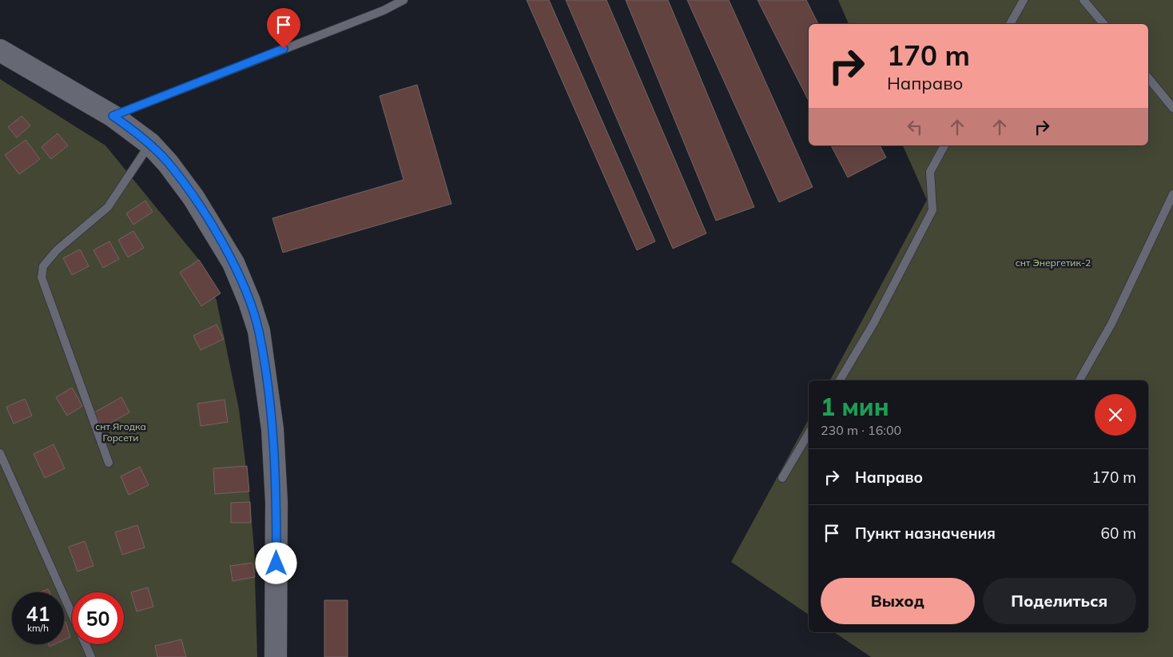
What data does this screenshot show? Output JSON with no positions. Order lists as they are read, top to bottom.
{
  "parks": ["снт Энергетик-2", "снт Ягодка Горсети"],
  "page": {
    "turn": ["170 m", "Направо"],
    "heading": ["1 мин", "230 m · 16:00"],
    "list": [
      {
        "name": "Направо",
        "value": "170 m"
      },
      {
        "name": "Пункт назначения",
        "value": "60 m"
      }
    ],
    "buttons": ["Выход", "Поделиться"],
    "speed": "41 km/h",
    "limit": "50"
  }
}
